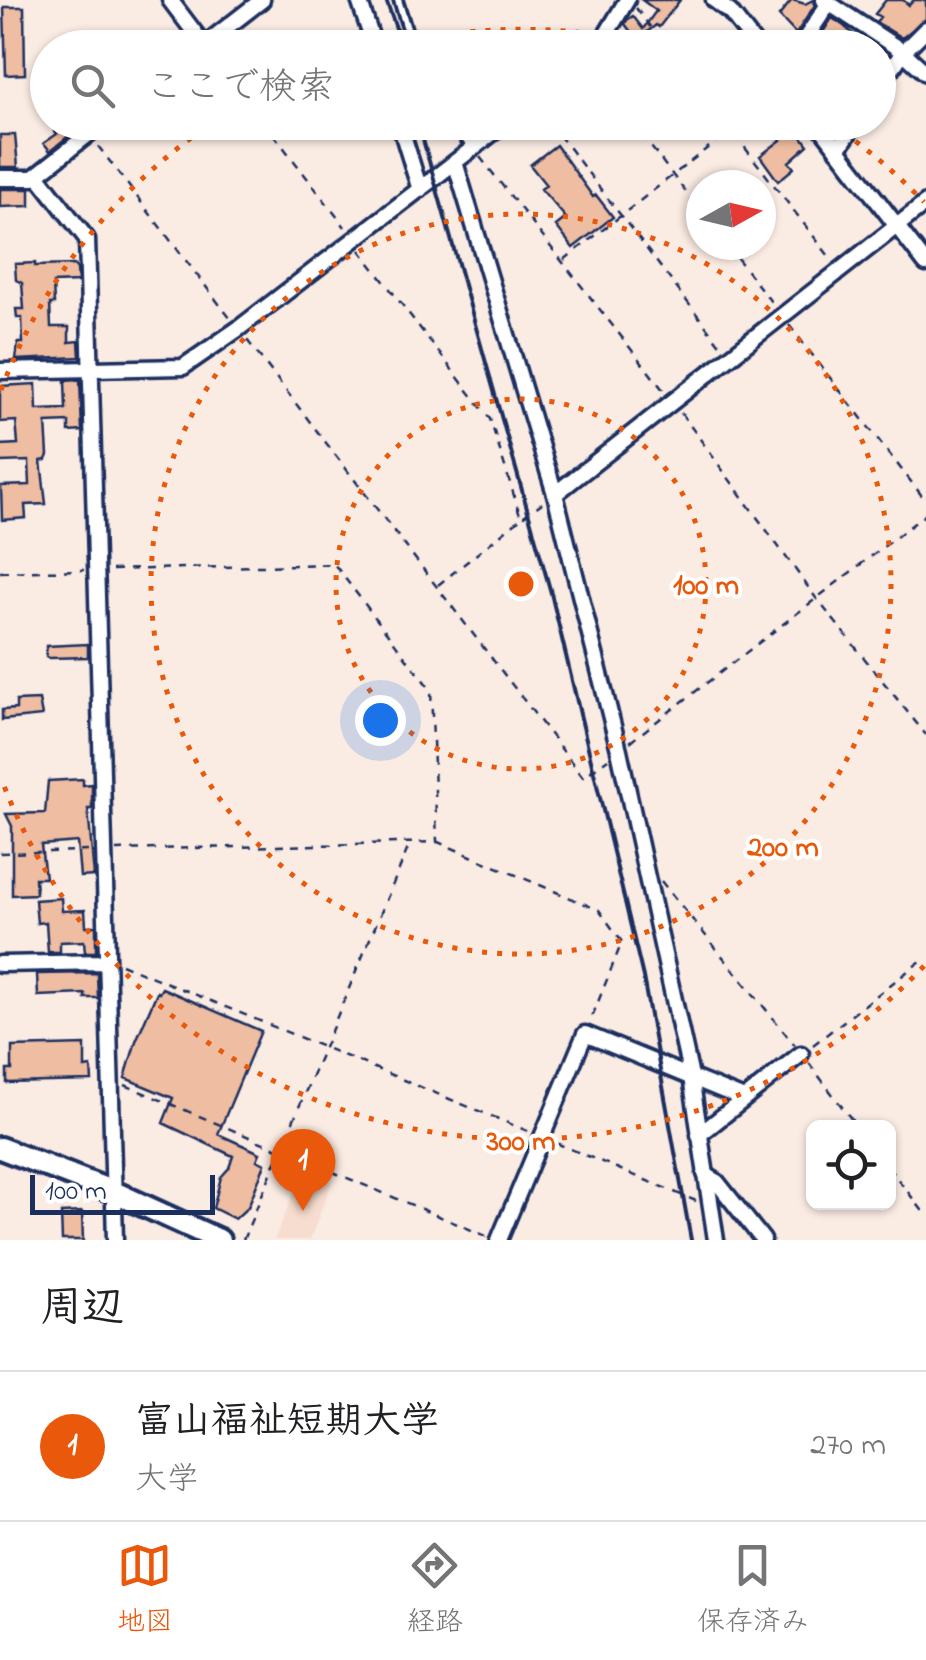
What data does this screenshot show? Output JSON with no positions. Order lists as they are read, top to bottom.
{
  "scale_bar": "100 m",
  "north": "right",
  "page": {
    "search": "ここで検索",
    "pins": "1",
    "scale": "100 m",
    "heading": "周辺",
    "list": [
      {
        "mark": "1",
        "name": "富山福祉短期大学",
        "note": "大学",
        "value": "270 m"
      }
    ],
    "nav": ["地図", "経路", "保存済み"]
  },
  "rings": ["100 m", "200 m", "300 m"]
}
